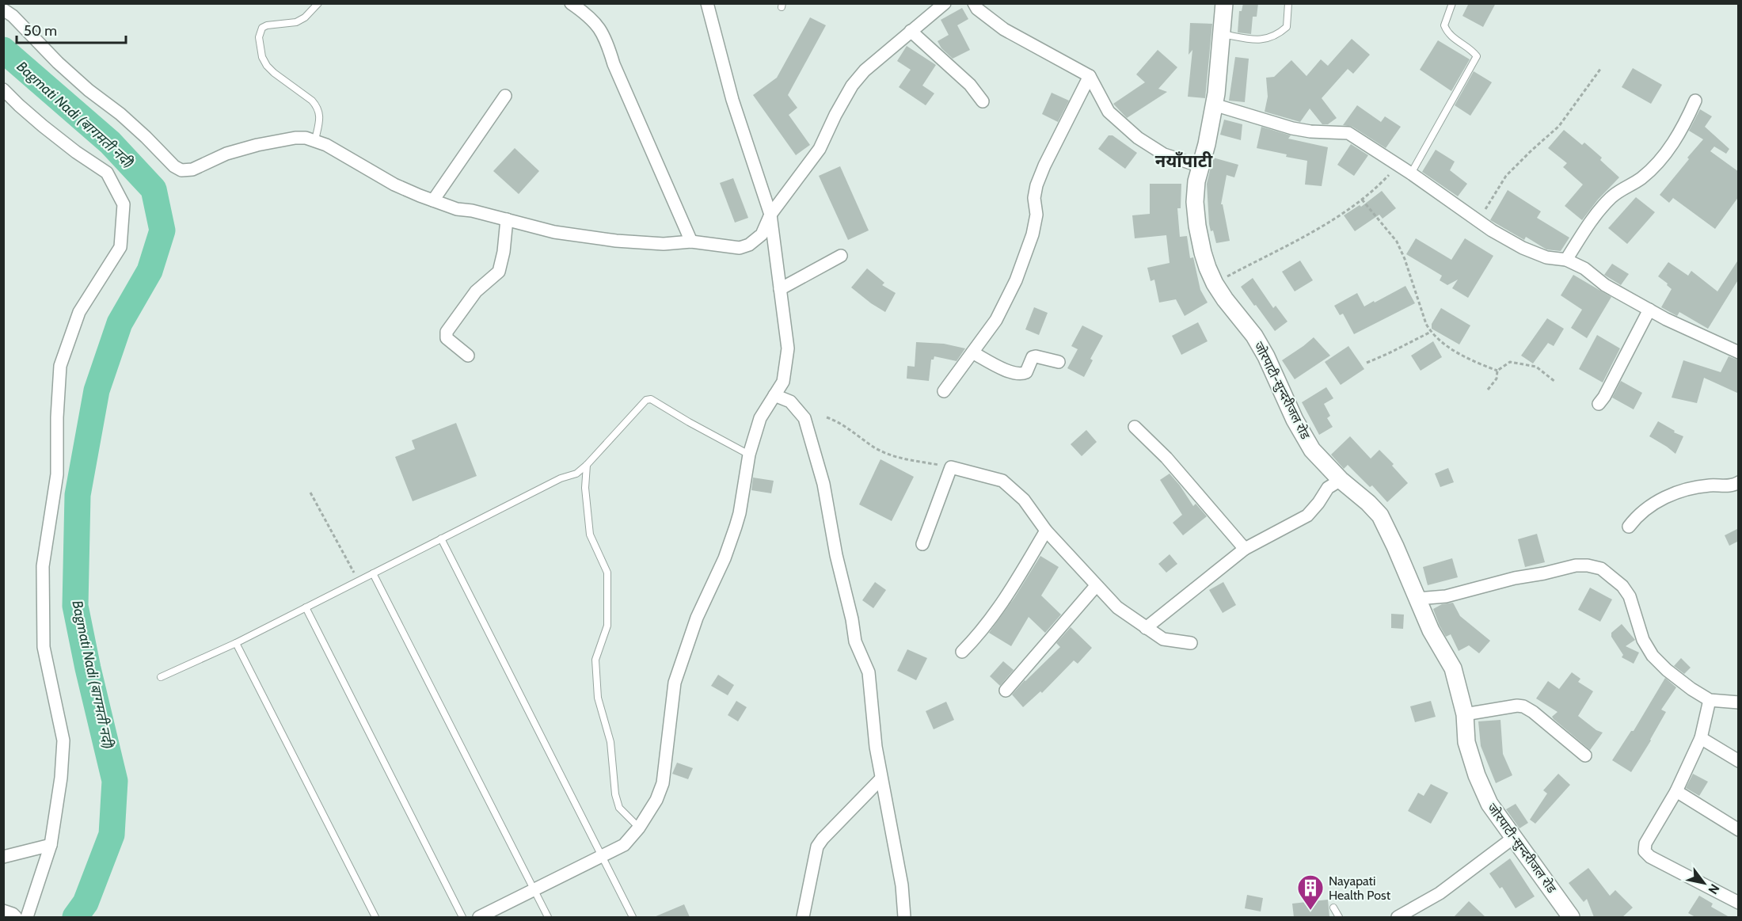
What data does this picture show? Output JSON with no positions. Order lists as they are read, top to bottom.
{
  "streets": {
    "main road": ["जोरपाटी-सुन्दरीजल रोड"]
  },
  "districts": ["नयाँपाटी"],
  "water": ["Bagmati Nadi (बागमती नदी)"],
  "places": {
    "building": ["Nayapati Health Post"]
  },
  "scale_bar": "50 m",
  "north": "bottom right"
}
